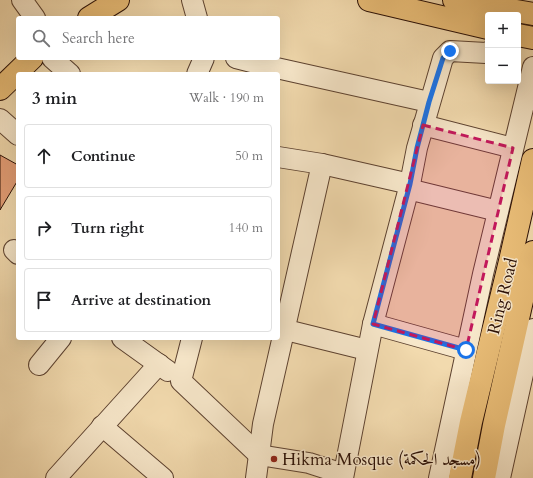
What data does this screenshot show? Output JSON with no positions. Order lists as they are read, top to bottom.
{
  "streets": {
    "main road": ["Ring Road"]
  },
  "places": ["Hikma Mosque (مسجد الحكمة)"],
  "page": {
    "map_buttons": ["+", "−"],
    "search": "Search here",
    "heading": ["3 min", "Walk · 190 m"],
    "list": [
      ["Continue", "50 m"],
      ["Turn right", "140 m"],
      "Arrive at destination"
    ]
  }
}
